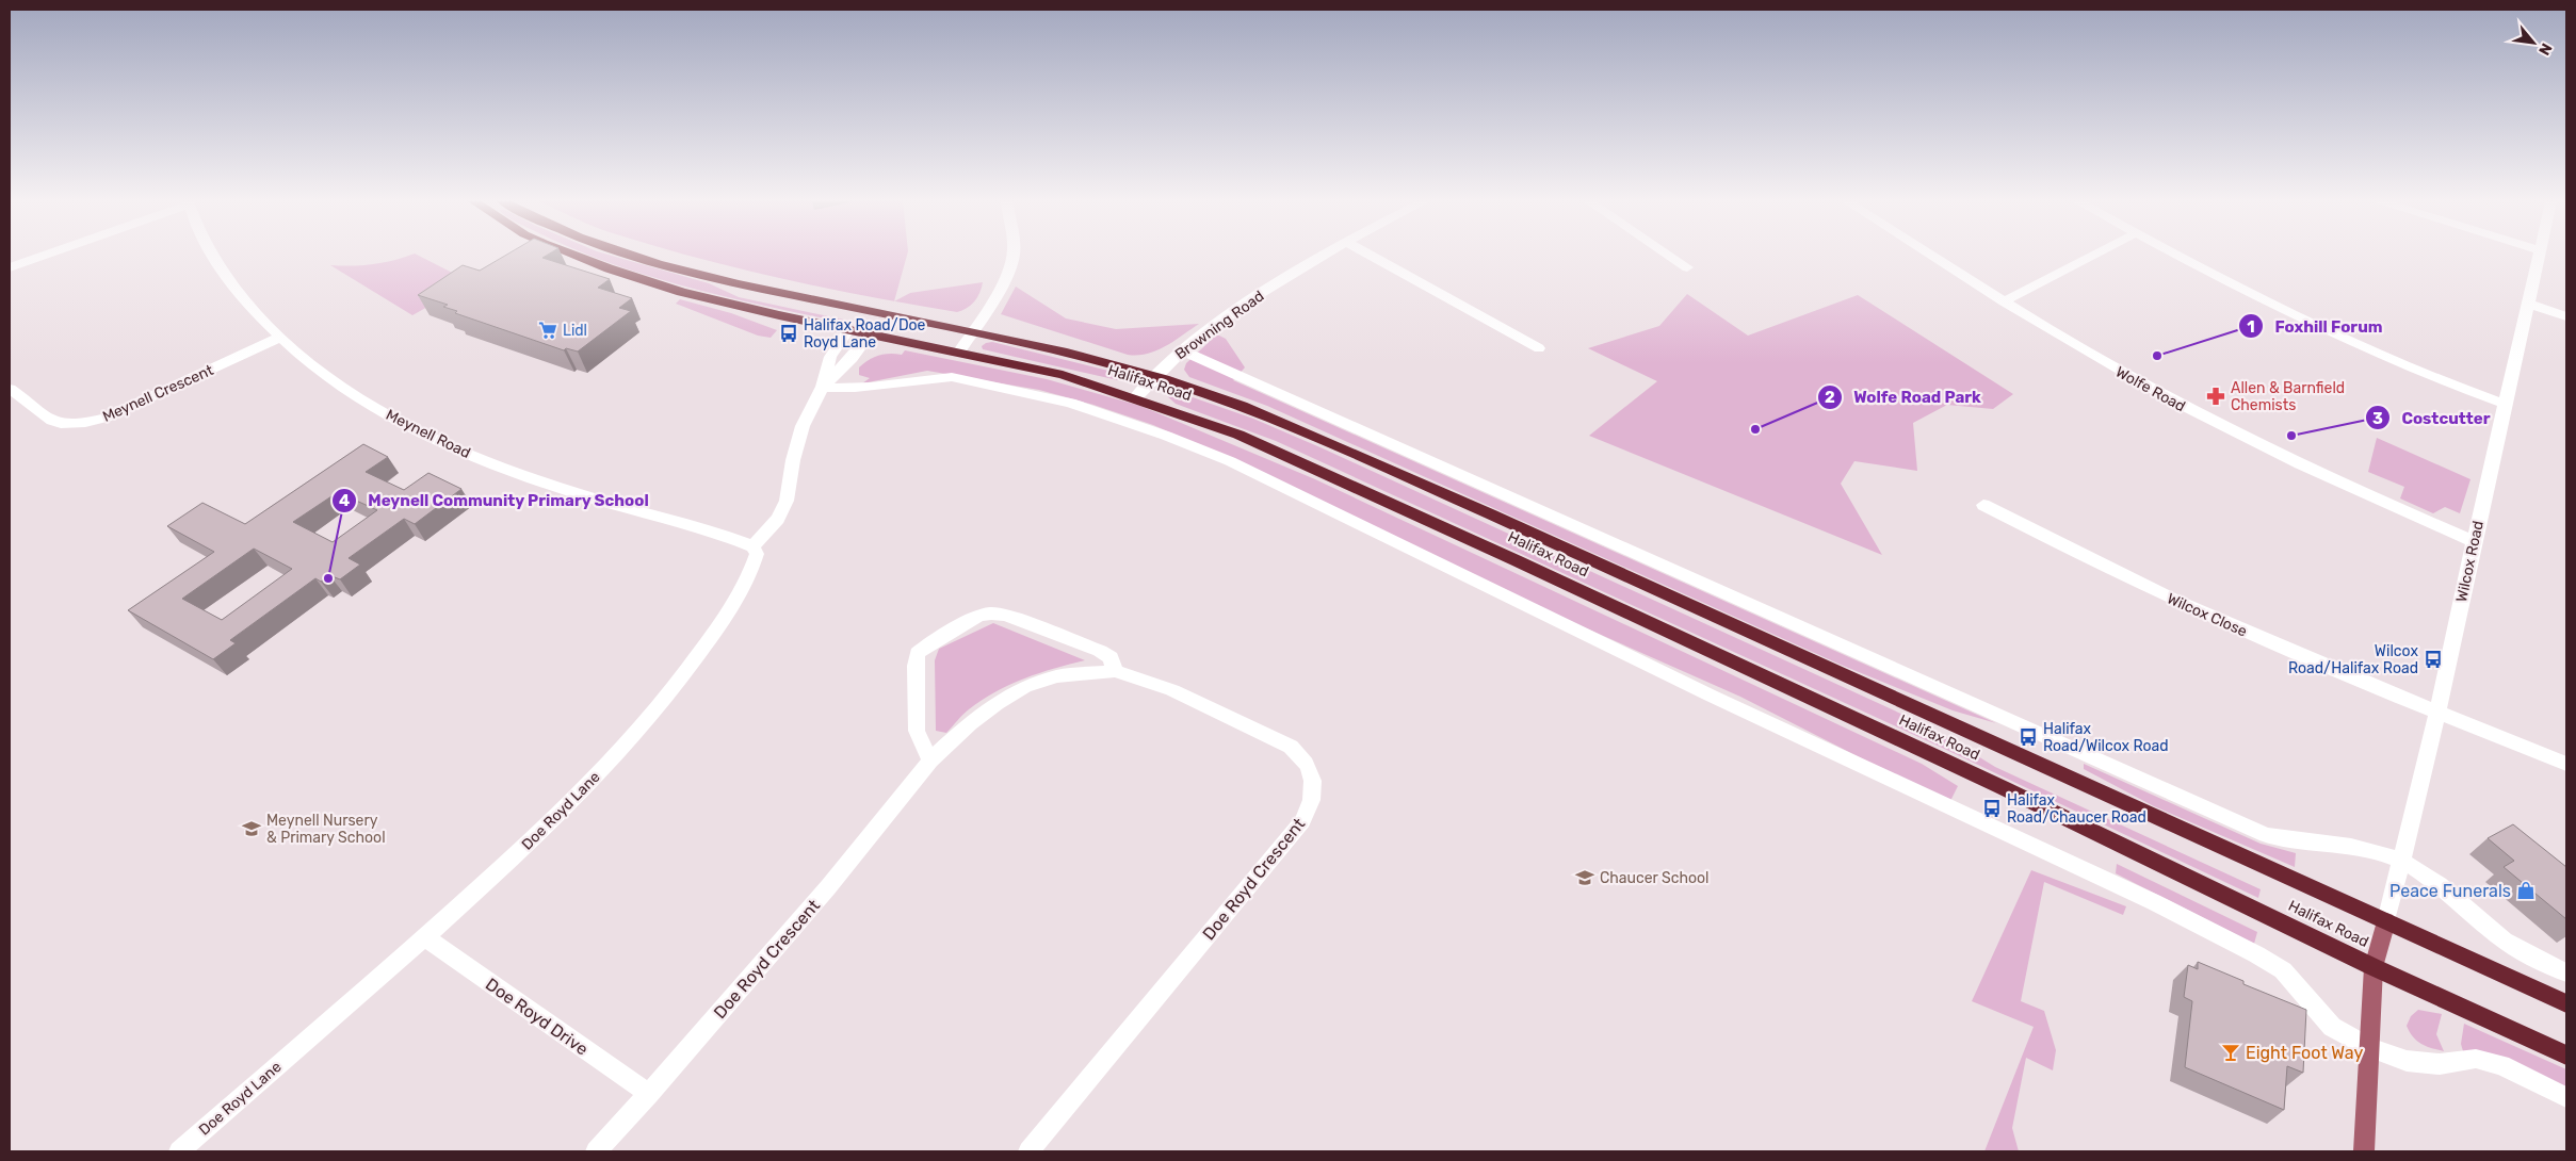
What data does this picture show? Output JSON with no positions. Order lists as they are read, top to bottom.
{
  "streets": {
    "highway": ["Halifax Road"],
    "street": [
      "Browning Road",
      "Wolfe Road",
      "Meynell Crescent",
      "Meynell Road",
      "Wilcox Road",
      "Wilcox Close",
      "Doe Royd Lane",
      "Doe Royd Crescent",
      "Doe Royd Drive"
    ]
  },
  "crossings": [
    ["Browning Road", "Halifax Road"],
    ["Halifax Road", "Wilcox Road"],
    ["Wolfe Road", "Wilcox Road"],
    ["Meynell Crescent", "Meynell Road"],
    ["Meynell Road", "Doe Royd Lane"],
    ["Wilcox Road", "Wilcox Close"],
    ["Doe Royd Lane", "Doe Royd Drive"],
    ["Doe Royd Crescent", "Doe Royd Drive"]
  ],
  "places": {
    "supermarket": ["Lidl"],
    "bus stop": [
      "Halifax Road/Doe Royd Lane",
      "Wilcox Road/Halifax Road",
      "Halifax Road/Wilcox Road",
      "Halifax Road/Chaucer Road"
    ],
    "other": [
      "Foxhill Forum",
      "Wolfe Road Park",
      "Costcutter",
      "Meynell Community Primary School"
    ],
    "pharmacy": ["Allen & Barnfield Chemists"],
    "school or university": ["Meynell Nursery & Primary School", "Chaucer School"],
    "shop": ["Peace Funerals"],
    "bar": ["Eight Foot Way"]
  },
  "north": "bottom right"
}
